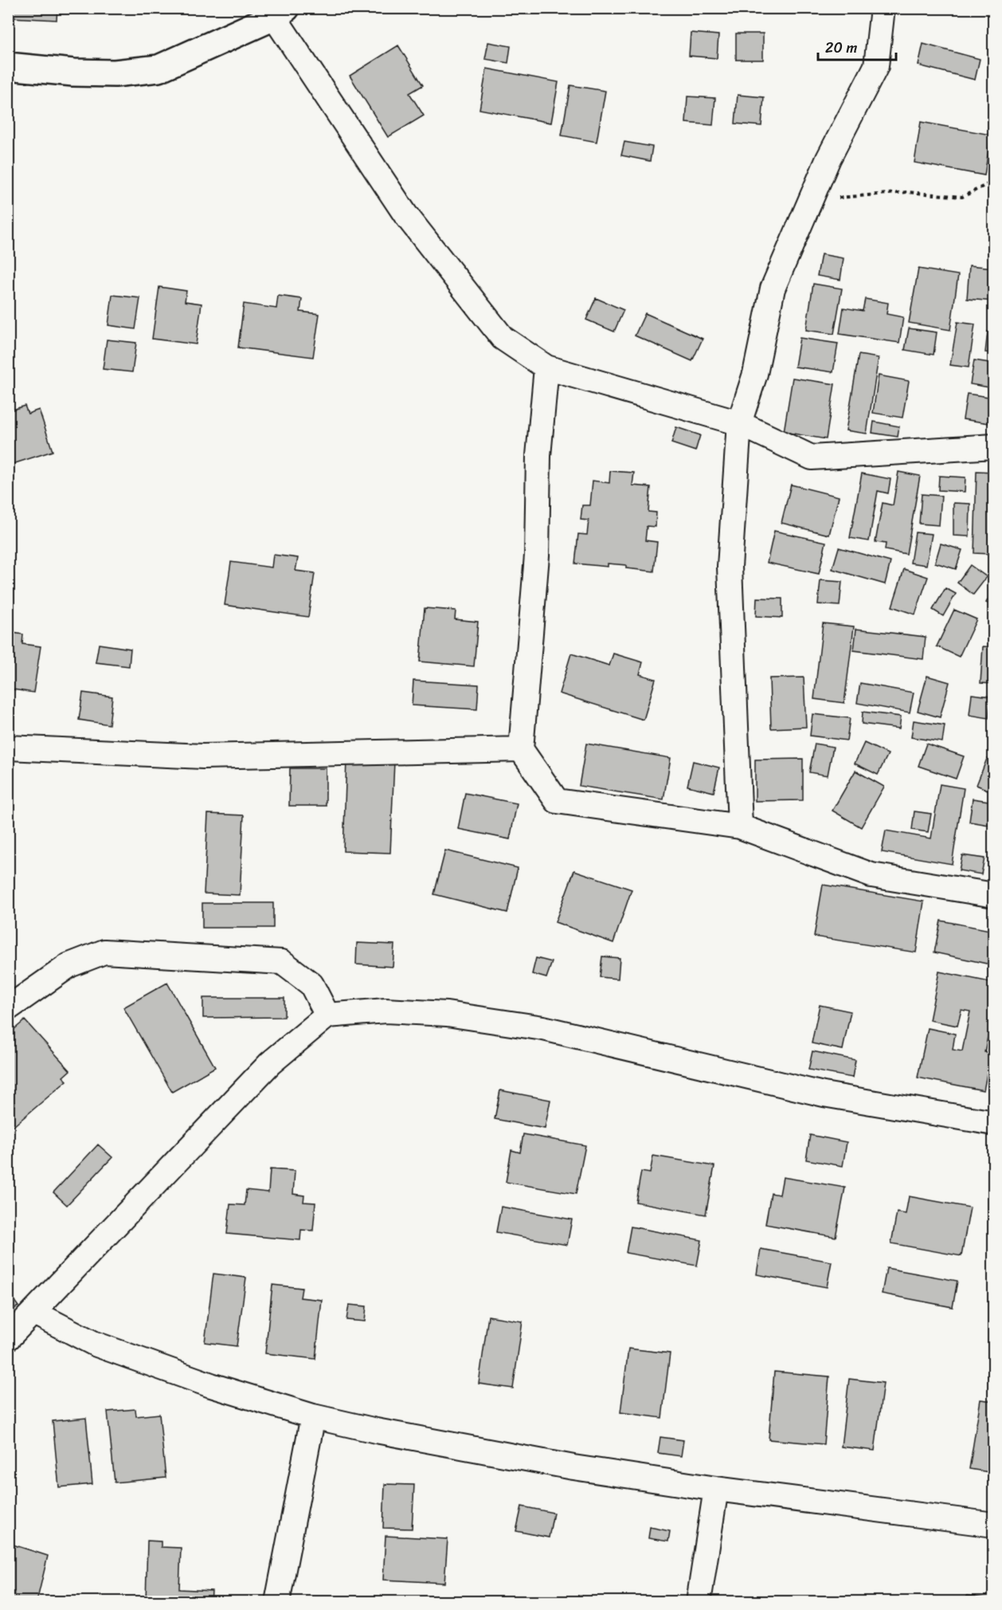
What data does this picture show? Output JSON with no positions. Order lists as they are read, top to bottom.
{
  "scale_bar": "20 m"
}
